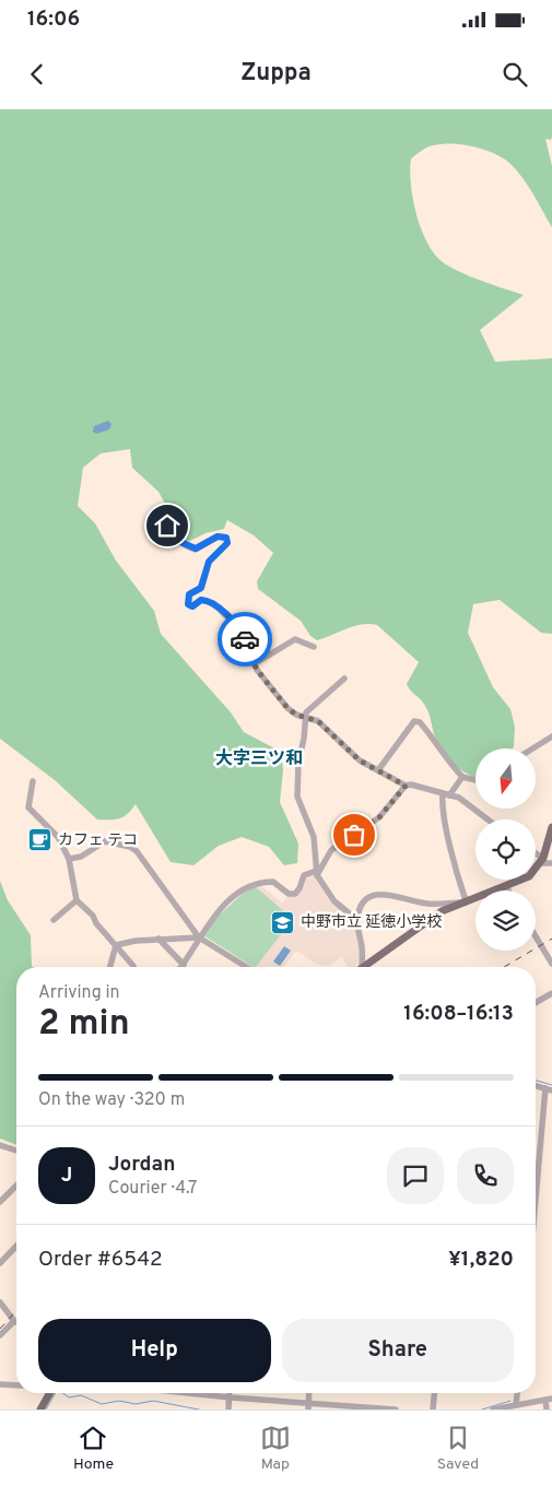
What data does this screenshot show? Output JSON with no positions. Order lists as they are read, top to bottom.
{
  "districts": ["大字三ツ和"],
  "places": {
    "cafe": ["カフェ テコ"],
    "school or university": ["中野市立 延徳小学校"]
  },
  "north": "bottom",
  "page": {
    "status": "16:06",
    "header": "Zuppa",
    "heading": ["2 min", "Arriving in", "16:08–16:13"],
    "panel": [
      "Jordan",
      "Courier · 4.7",
      "Order #6542",
      "¥1,820"
    ],
    "bar": "On the way · 320 m",
    "round": "J",
    "buttons": ["Help", "Share"],
    "tabs": ["Home", "Map", "Saved"]
  }
}
